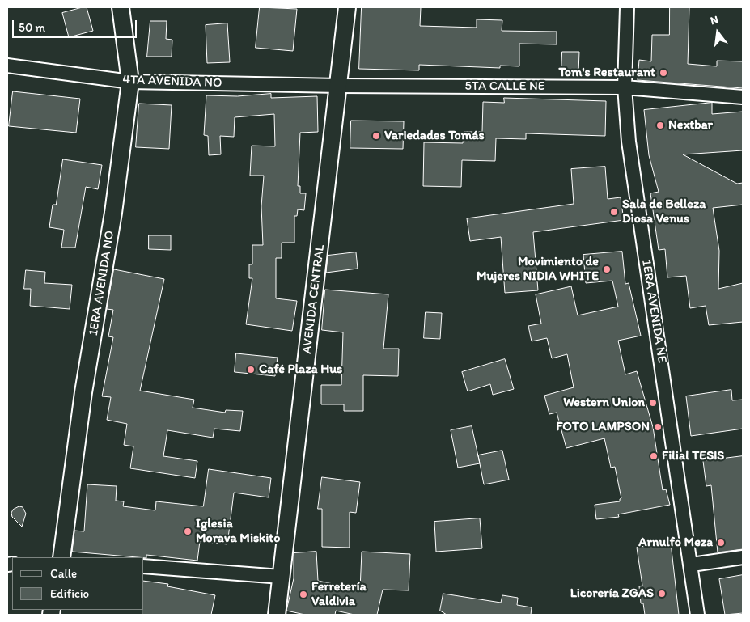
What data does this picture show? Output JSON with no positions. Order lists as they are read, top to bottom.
{
  "streets": {
    "street": [
      "4TA AVENIDA NO",
      "5TA CALLE NE",
      "1ERA AVENIDA NO",
      "AVENIDA CENTRAL",
      "1ERA AVENIDA NE"
    ]
  },
  "crossings": [
    ["4TA AVENIDA NO", "5TA CALLE NE"],
    ["4TA AVENIDA NO", "1ERA AVENIDA NO"],
    ["4TA AVENIDA NO", "AVENIDA CENTRAL"],
    ["5TA CALLE NE", "AVENIDA CENTRAL"],
    ["5TA CALLE NE", "1ERA AVENIDA NE"]
  ],
  "places": [
    "Tom's Restaurant",
    "Nextbar",
    "Variedades Tomás",
    "Sala de Belleza Diosa Venus",
    "Movimiento de Mujeres NIDIA WHITE",
    "Café Plaza Hus",
    "Western Union",
    "FOTO LAMPSON",
    "Filial TESIS",
    "Iglesia Morava Miskito",
    "Arnulfo Meza",
    "Licorería ZGAS",
    "Ferretería Valdivia"
  ],
  "legend": ["Calle", "Edificio"],
  "scale_bar": "50 m",
  "north": "top"
}
